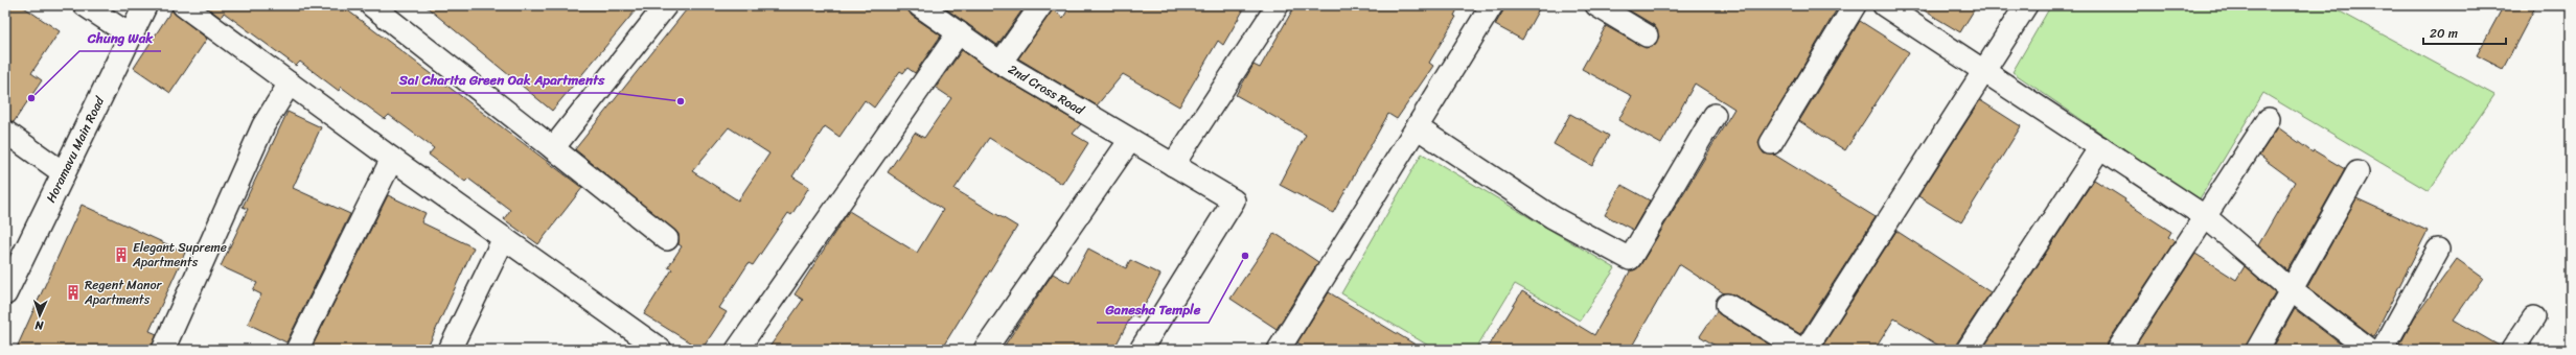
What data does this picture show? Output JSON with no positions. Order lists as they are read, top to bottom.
{
  "streets": {
    "main road": ["Horamavu Main Road"],
    "street": ["2nd Cross Road"]
  },
  "places": {
    "other": ["Chung Wak", "Sai Charita Green Oak Apartments", "Ganesha Temple"],
    "building": ["Elegant Supreme Apartments", "Regent Manor Apartments"]
  },
  "scale_bar": "20 m",
  "north": "bottom"
}
